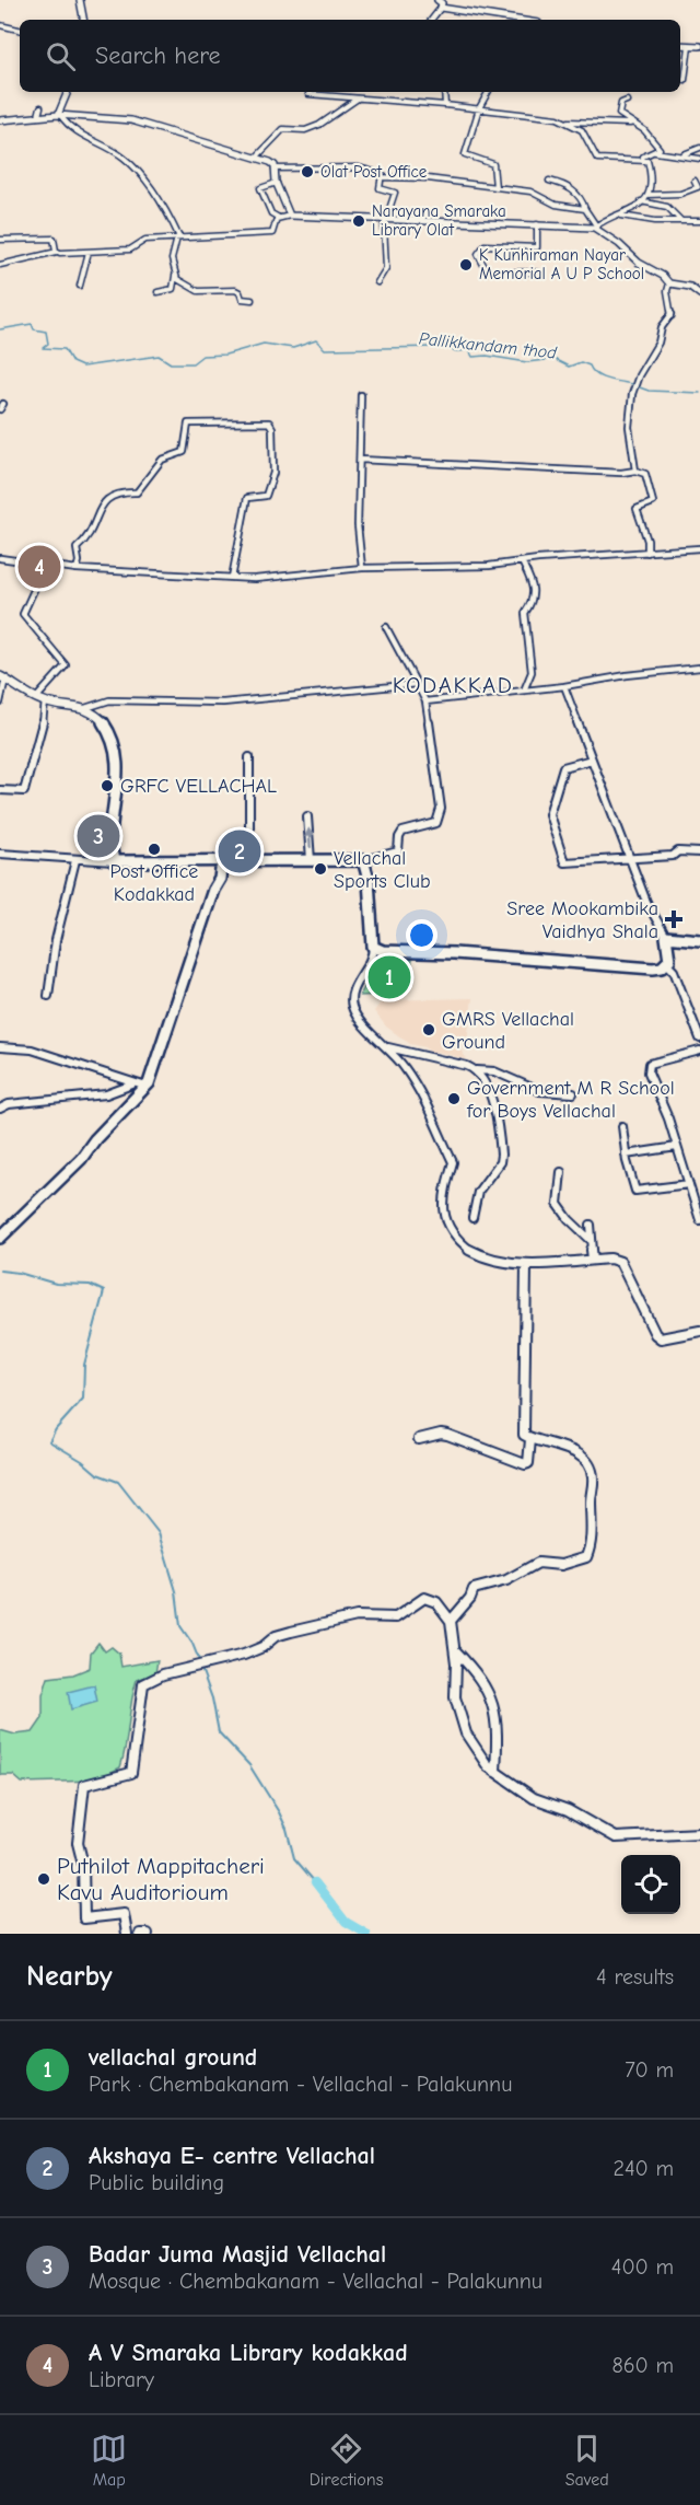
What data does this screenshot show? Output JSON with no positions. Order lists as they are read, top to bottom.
{
  "districts": ["KODAKKAD"],
  "water": ["Pallikkandam thod"],
  "places": {
    "other": [
      "Olat Post Office",
      "Narayana Smaraka Library Olat",
      "K Kunhiraman Nayar Memorial A U P School",
      "GRFC VELLACHAL",
      "Post Office Kodakkad",
      "Vellachal Sports Club",
      "GMRS Vellachal Ground",
      "Government M R School for Boys Vellachal",
      "Puthilot Mappitacheri Kavu Auditorioum"
    ],
    "health": ["Sree Mookambika Vaidhya Shala"]
  },
  "page": {
    "search": "Search here",
    "pins": [
      "4",
      "3",
      "2",
      "1"
    ],
    "heading": ["Nearby", "4 results"],
    "list": [
      {
        "mark": "1",
        "name": "vellachal ground",
        "note": "Park · Chembakanam - Vellachal - Palakunnu",
        "value": "70 m"
      },
      {
        "mark": "2",
        "name": "Akshaya E- centre Vellachal",
        "note": "Public building",
        "value": "240 m"
      },
      {
        "mark": "3",
        "name": "Badar Juma Masjid Vellachal",
        "note": "Mosque · Chembakanam - Vellachal - Palakunnu",
        "value": "400 m"
      },
      {
        "mark": "4",
        "name": "A V Smaraka Library kodakkad",
        "note": "Library",
        "value": "860 m"
      }
    ],
    "nav": ["Map", "Directions", "Saved"]
  }
}
